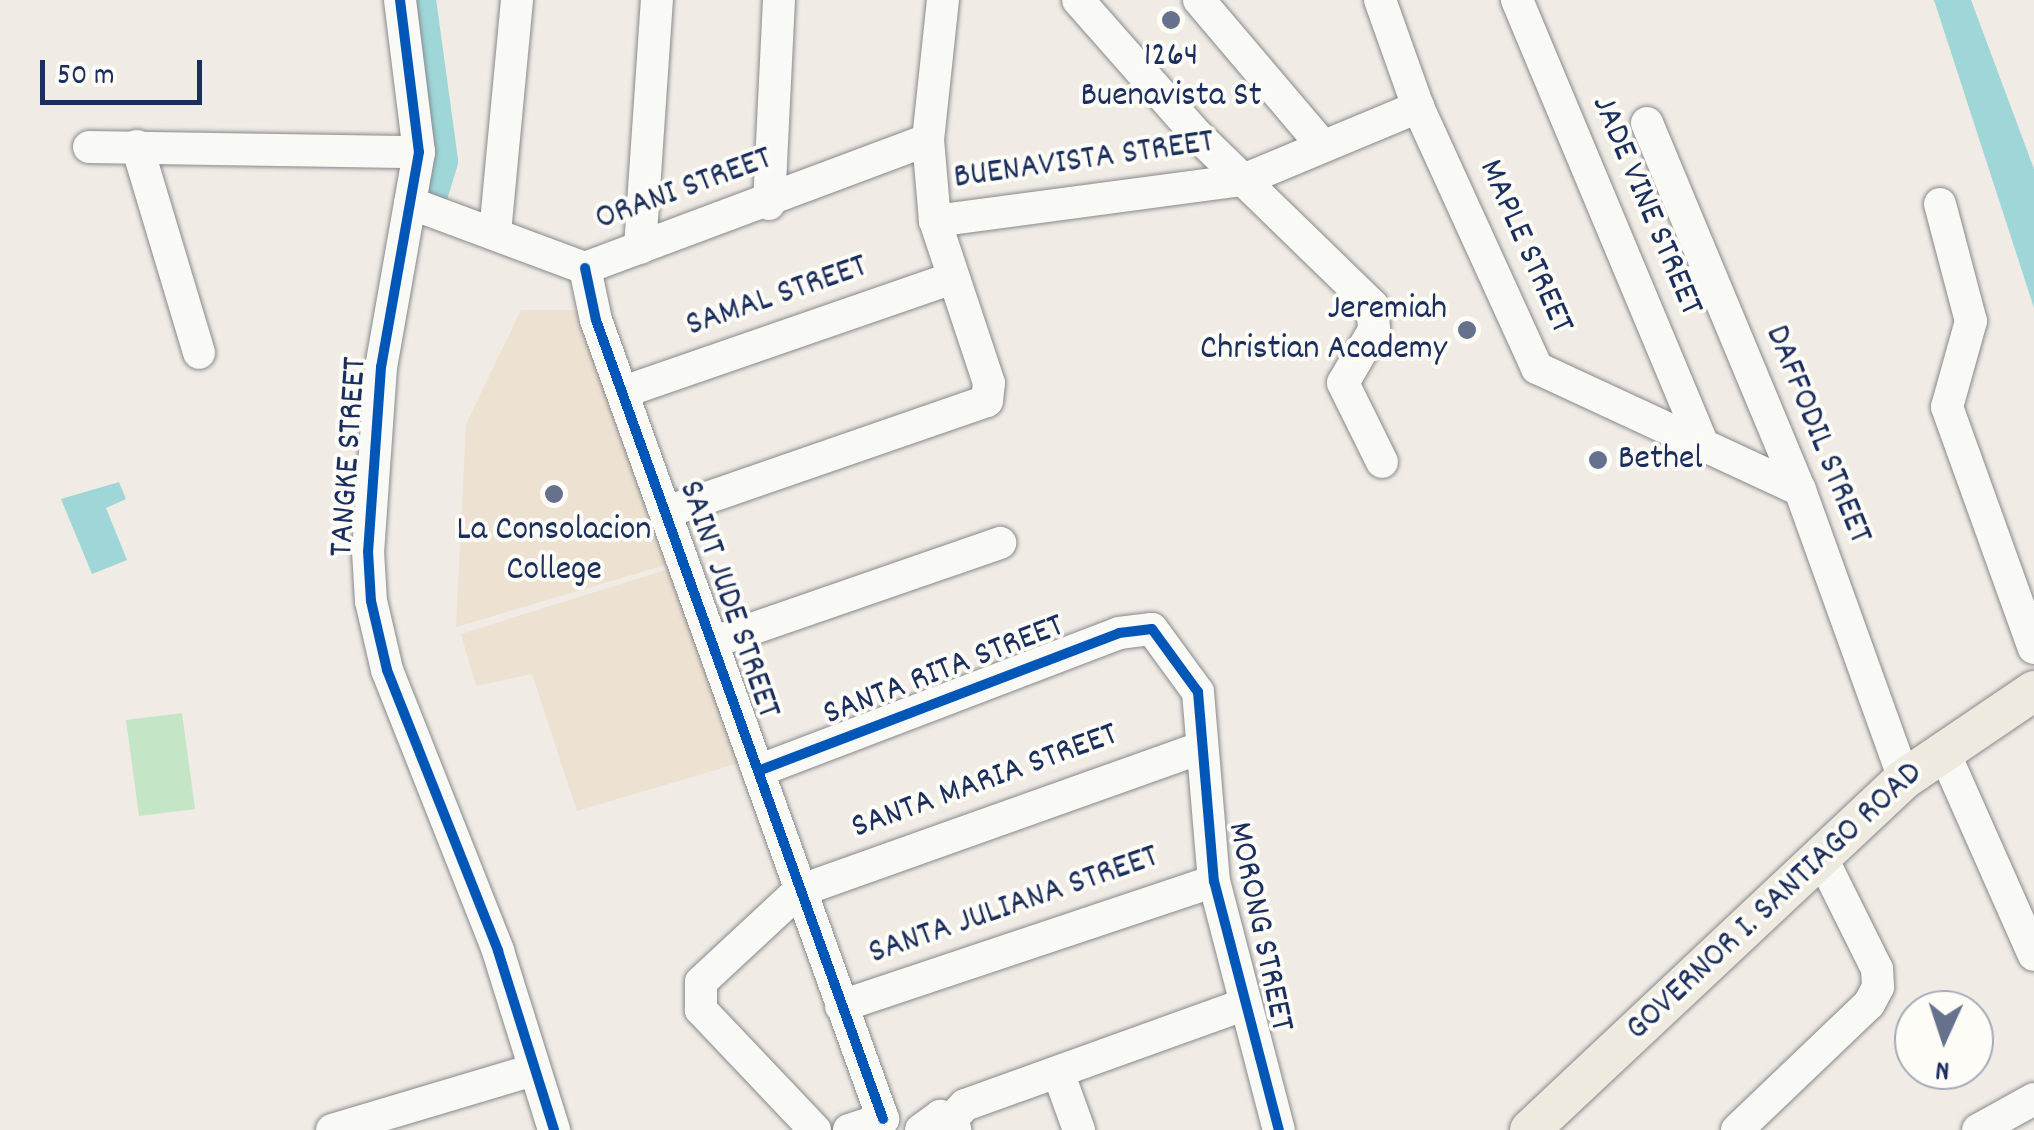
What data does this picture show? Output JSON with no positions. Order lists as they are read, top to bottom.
{
  "streets": {
    "main road": ["GOVERNOR I. SANTIAGO ROAD"],
    "street": [
      "BUENAVISTA STREET",
      "ORANI STREET",
      "JADE VINE STREET",
      "MAPLE STREET",
      "SAMAL STREET",
      "DAFFODIL STREET",
      "TANGKE STREET",
      "SAINT JUDE STREET",
      "SANTA RITA STREET",
      "SANTA MARIA STREET",
      "SANTA JULIANA STREET",
      "MORONG STREET"
    ]
  },
  "crossings": [
    ["BUENAVISTA STREET", "MAPLE STREET"],
    ["ORANI STREET", "TANGKE STREET"],
    ["ORANI STREET", "SAINT JUDE STREET"],
    ["JADE VINE STREET", "MAPLE STREET"],
    ["MAPLE STREET", "DAFFODIL STREET"],
    ["SAMAL STREET", "SAINT JUDE STREET"],
    ["DAFFODIL STREET", "GOVERNOR I. SANTIAGO ROAD"],
    ["SAINT JUDE STREET", "SANTA RITA STREET"],
    ["SAINT JUDE STREET", "SANTA MARIA STREET"],
    ["SAINT JUDE STREET", "SANTA JULIANA STREET"],
    ["SANTA RITA STREET", "MORONG STREET"],
    ["SANTA MARIA STREET", "MORONG STREET"],
    ["SANTA JULIANA STREET", "MORONG STREET"]
  ],
  "places": [
    "1264 Buenavista St",
    "Jeremiah Christian Academy",
    "Bethel",
    "La Consolacion College"
  ],
  "scale_bar": "50 m",
  "north": "bottom"
}
